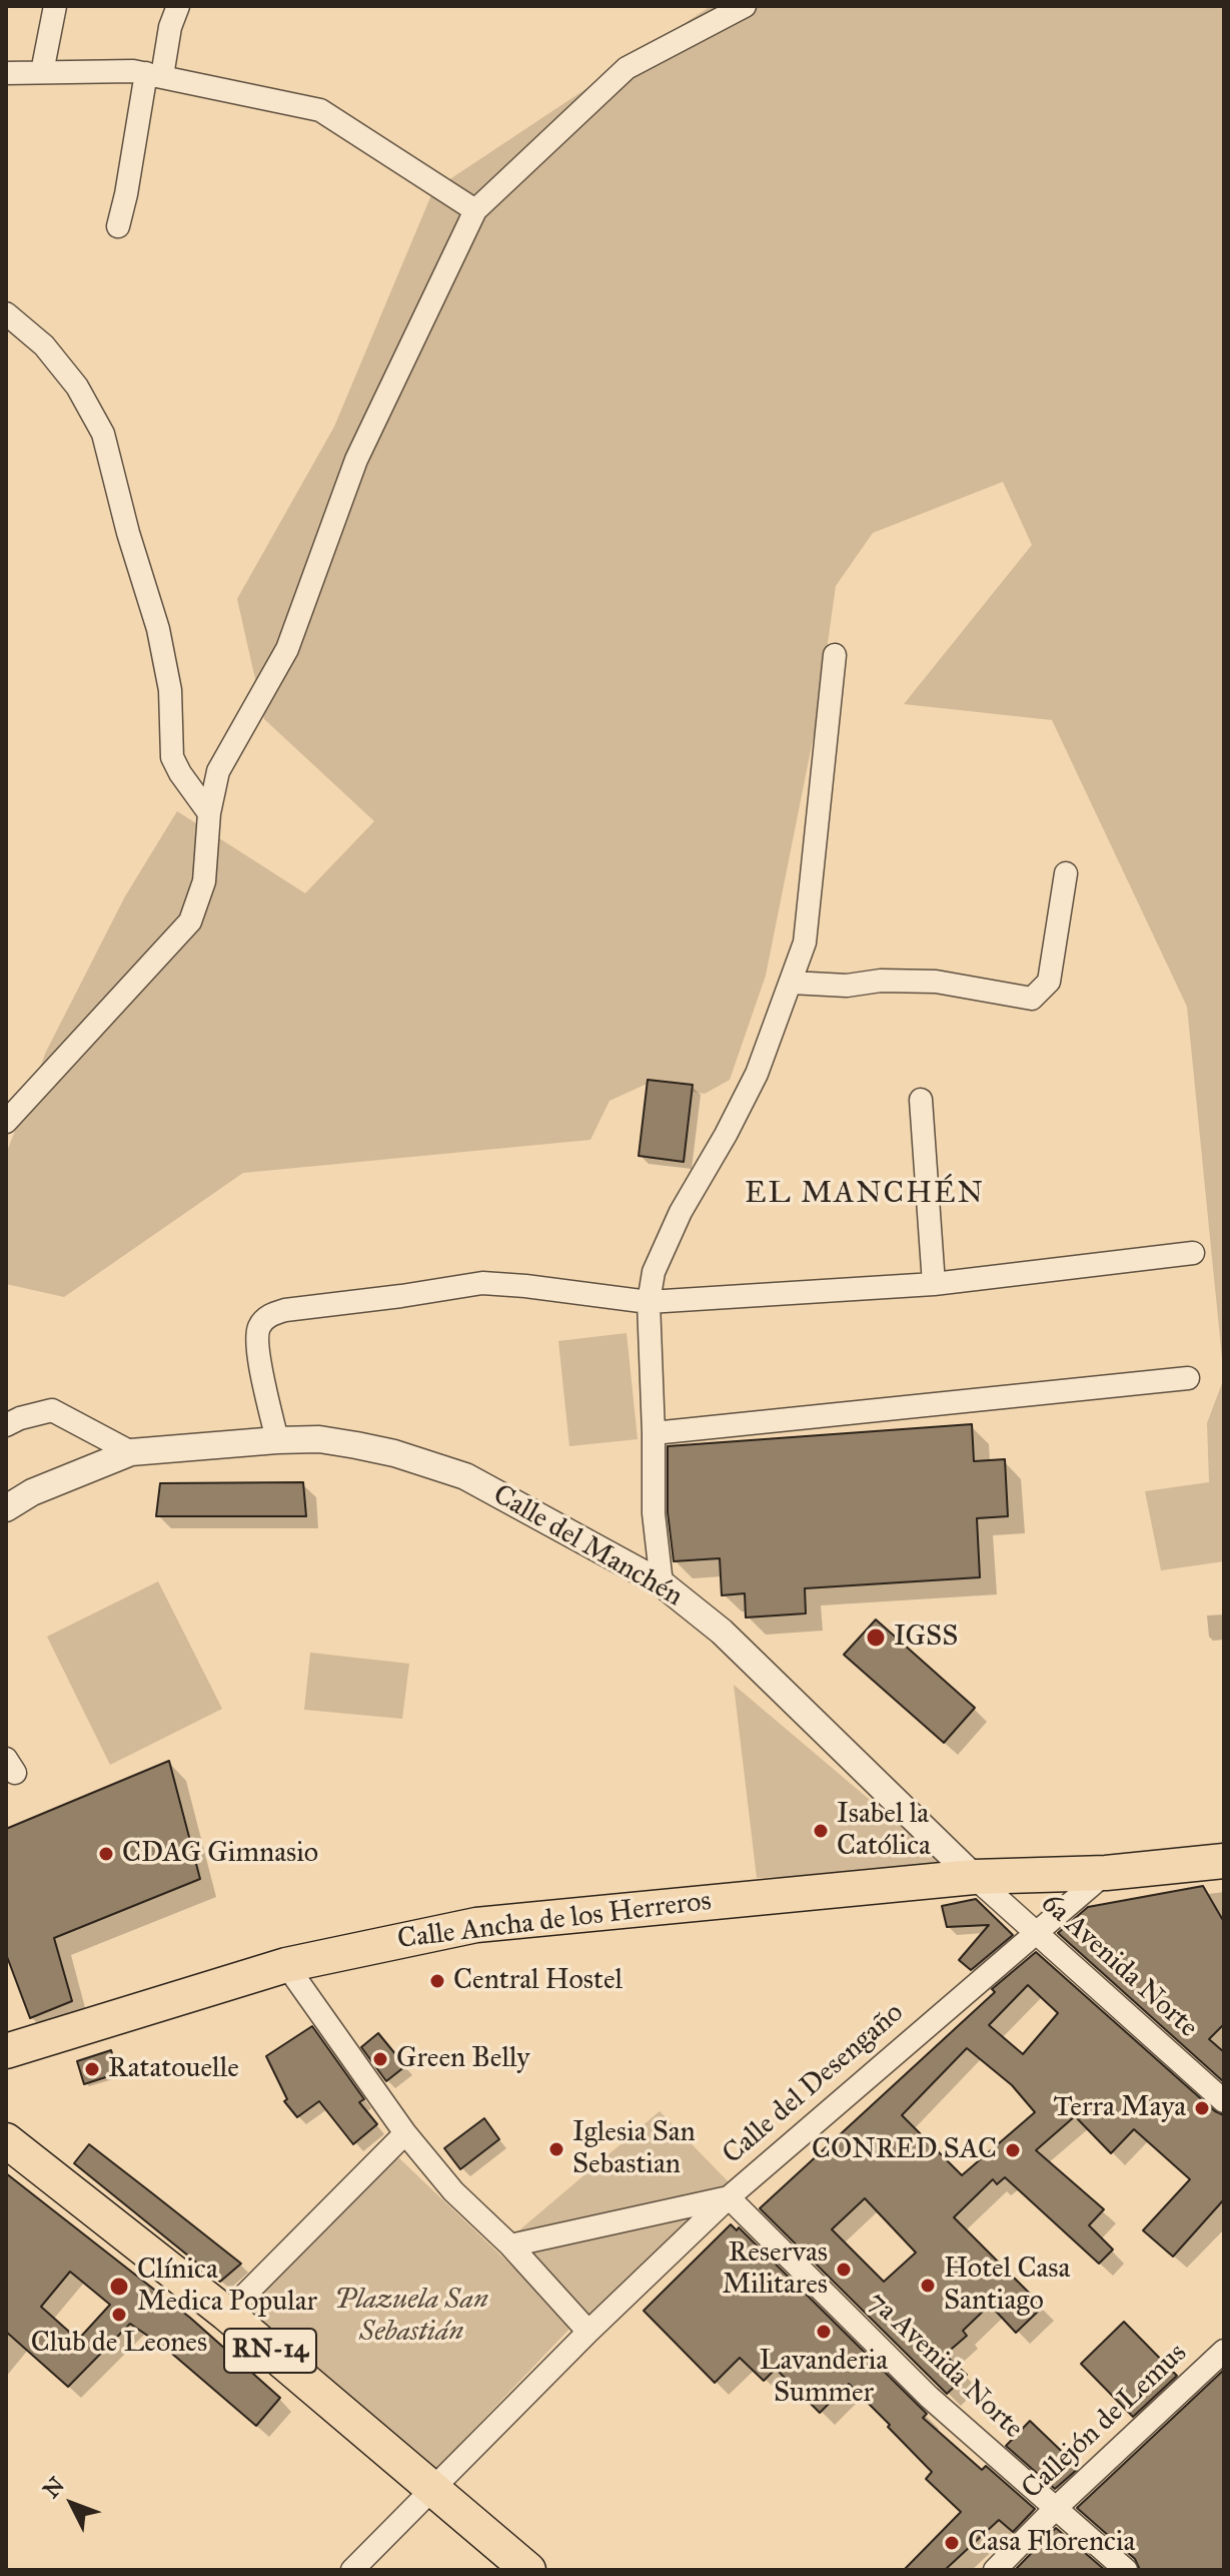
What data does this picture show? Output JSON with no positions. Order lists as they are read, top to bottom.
{
  "streets": {
    "main road": ["Calle Ancha de los Herreros", "RN-14"],
    "street": [
      "Calle del Manchén",
      "6a Avenida Norte",
      "Calle del Desengaño",
      "7a Avenida Norte",
      "Callejón de Lemus"
    ]
  },
  "crossings": [
    ["Calle del Manchén", "Calle Ancha de los Herreros"],
    ["Calle del Manchén", "6a Avenida Norte"],
    ["Calle Ancha de los Herreros", "6a Avenida Norte"],
    ["6a Avenida Norte", "Calle del Desengaño"],
    ["Calle del Desengaño", "RN-14"],
    ["Calle del Desengaño", "7a Avenida Norte"],
    ["7a Avenida Norte", "Callejón de Lemus"]
  ],
  "districts": ["EL MANCHÉN"],
  "parks": ["Plazuela San Sebastián"],
  "places": [
    "IGSS",
    "Isabel la Católica",
    "CDAG Gimnasio",
    "Central Hostel",
    "Green Belly",
    "Ratatouelle",
    "Terra Maya",
    "Iglesia San Sebastian",
    "CONRED SAC",
    "Reservas Militares",
    "Hotel Casa Santiago",
    "Clínica Medica Popular",
    "Club de Leones",
    "Lavanderia Summer",
    "Casa Florencia"
  ],
  "north": "top left"
}
